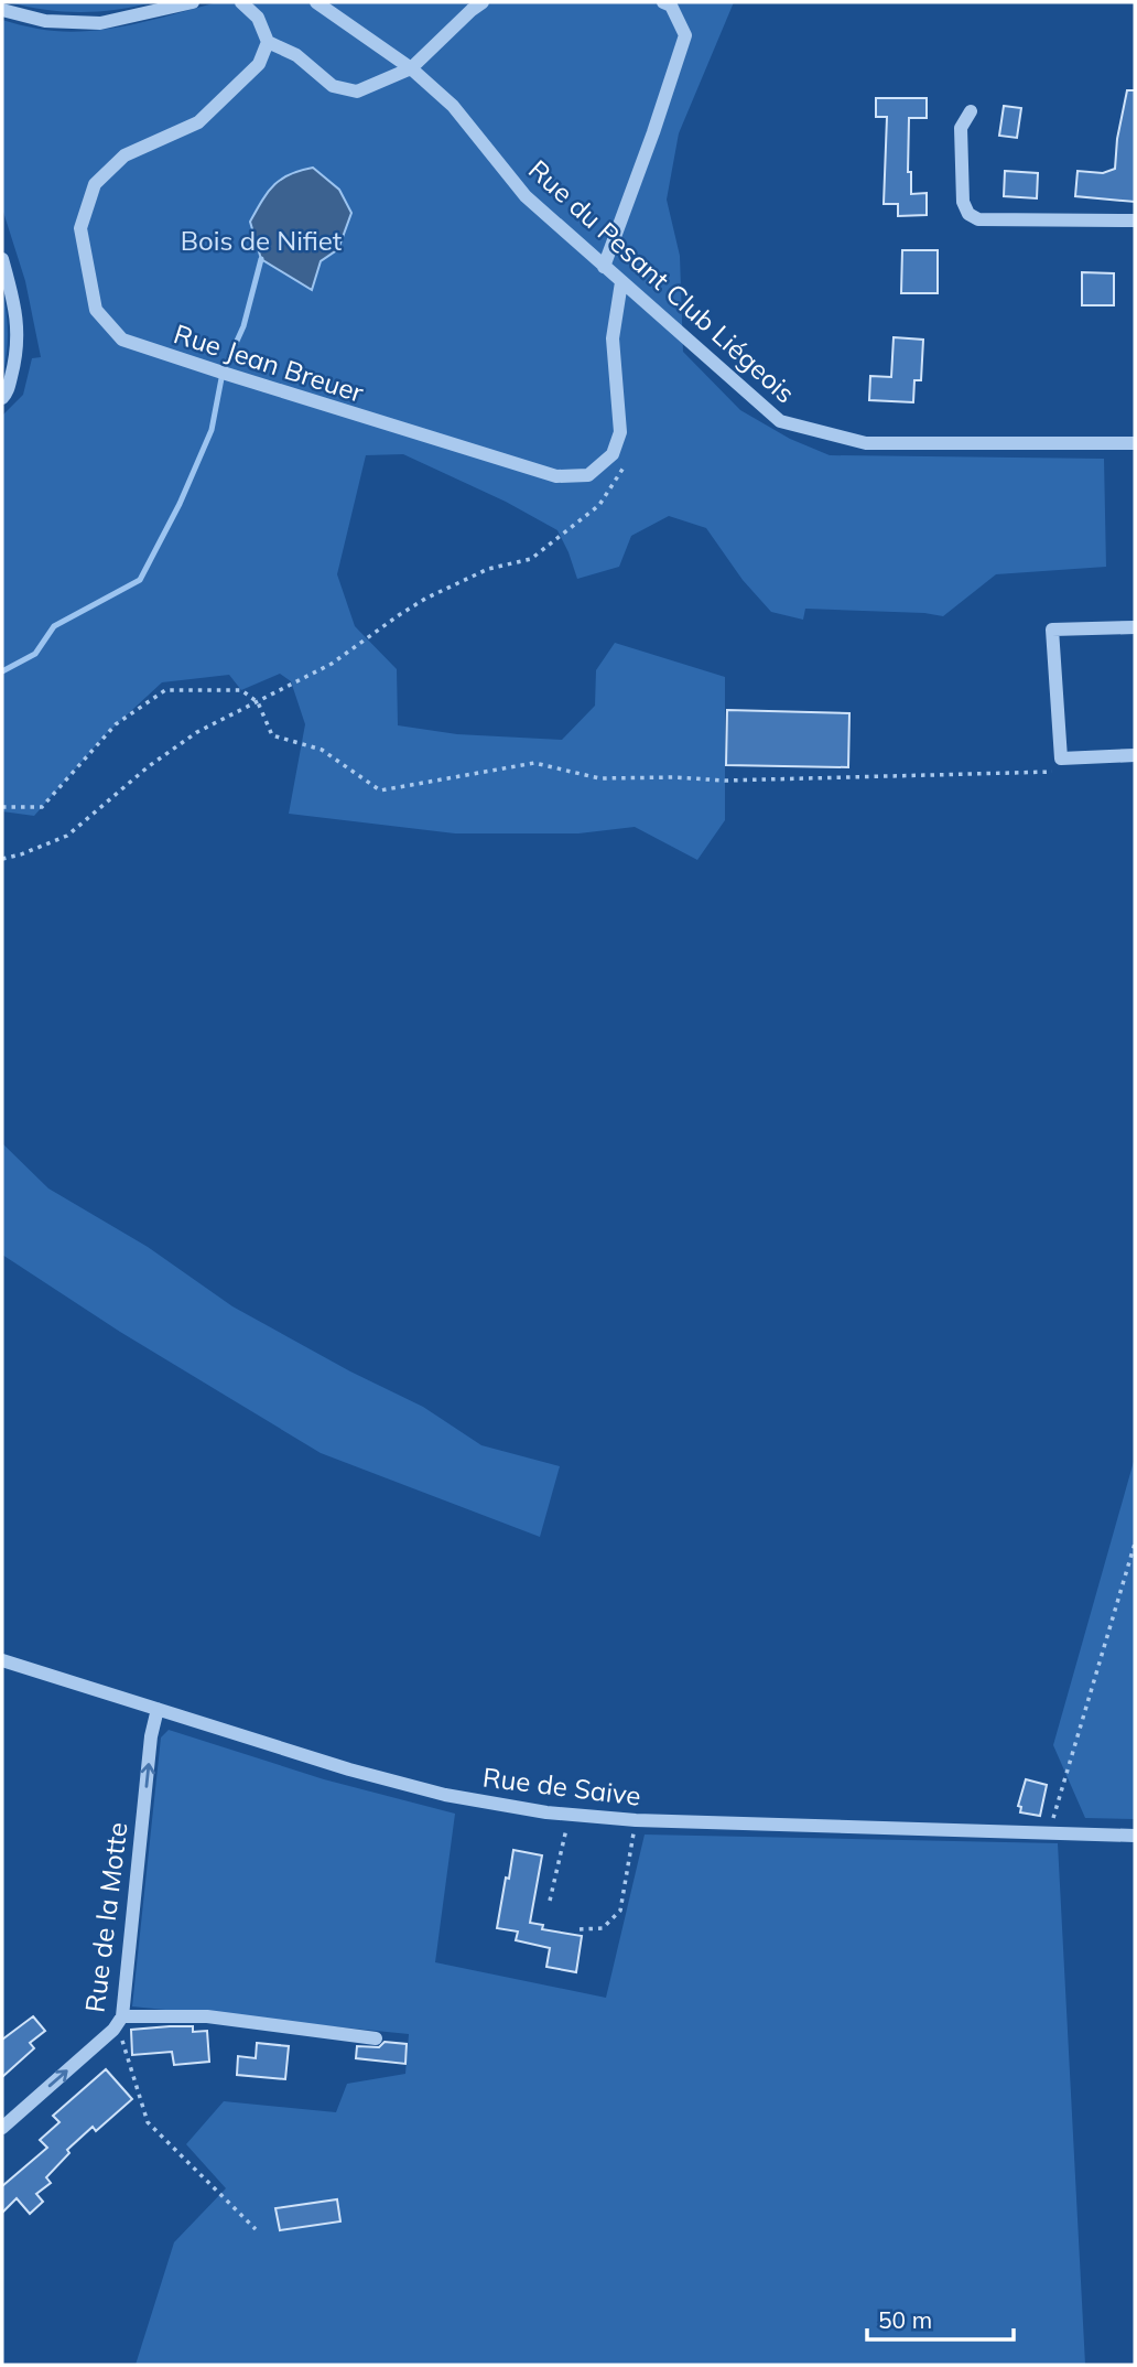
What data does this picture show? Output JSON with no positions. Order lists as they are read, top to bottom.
{
  "streets": {
    "street": [
      "Rue du Pesant Club Liégeois",
      "Rue Jean Breuer",
      "Rue de Saive",
      "Rue de la Motte"
    ]
  },
  "crossings": [
    ["Rue du Pesant Club Liégeois", "Rue Jean Breuer"],
    ["Rue de Saive", "Rue de la Motte"]
  ],
  "one_way": ["Rue de la Motte"],
  "parks": ["Bois de Nifiet"],
  "scale_bar": "50 m"
}
